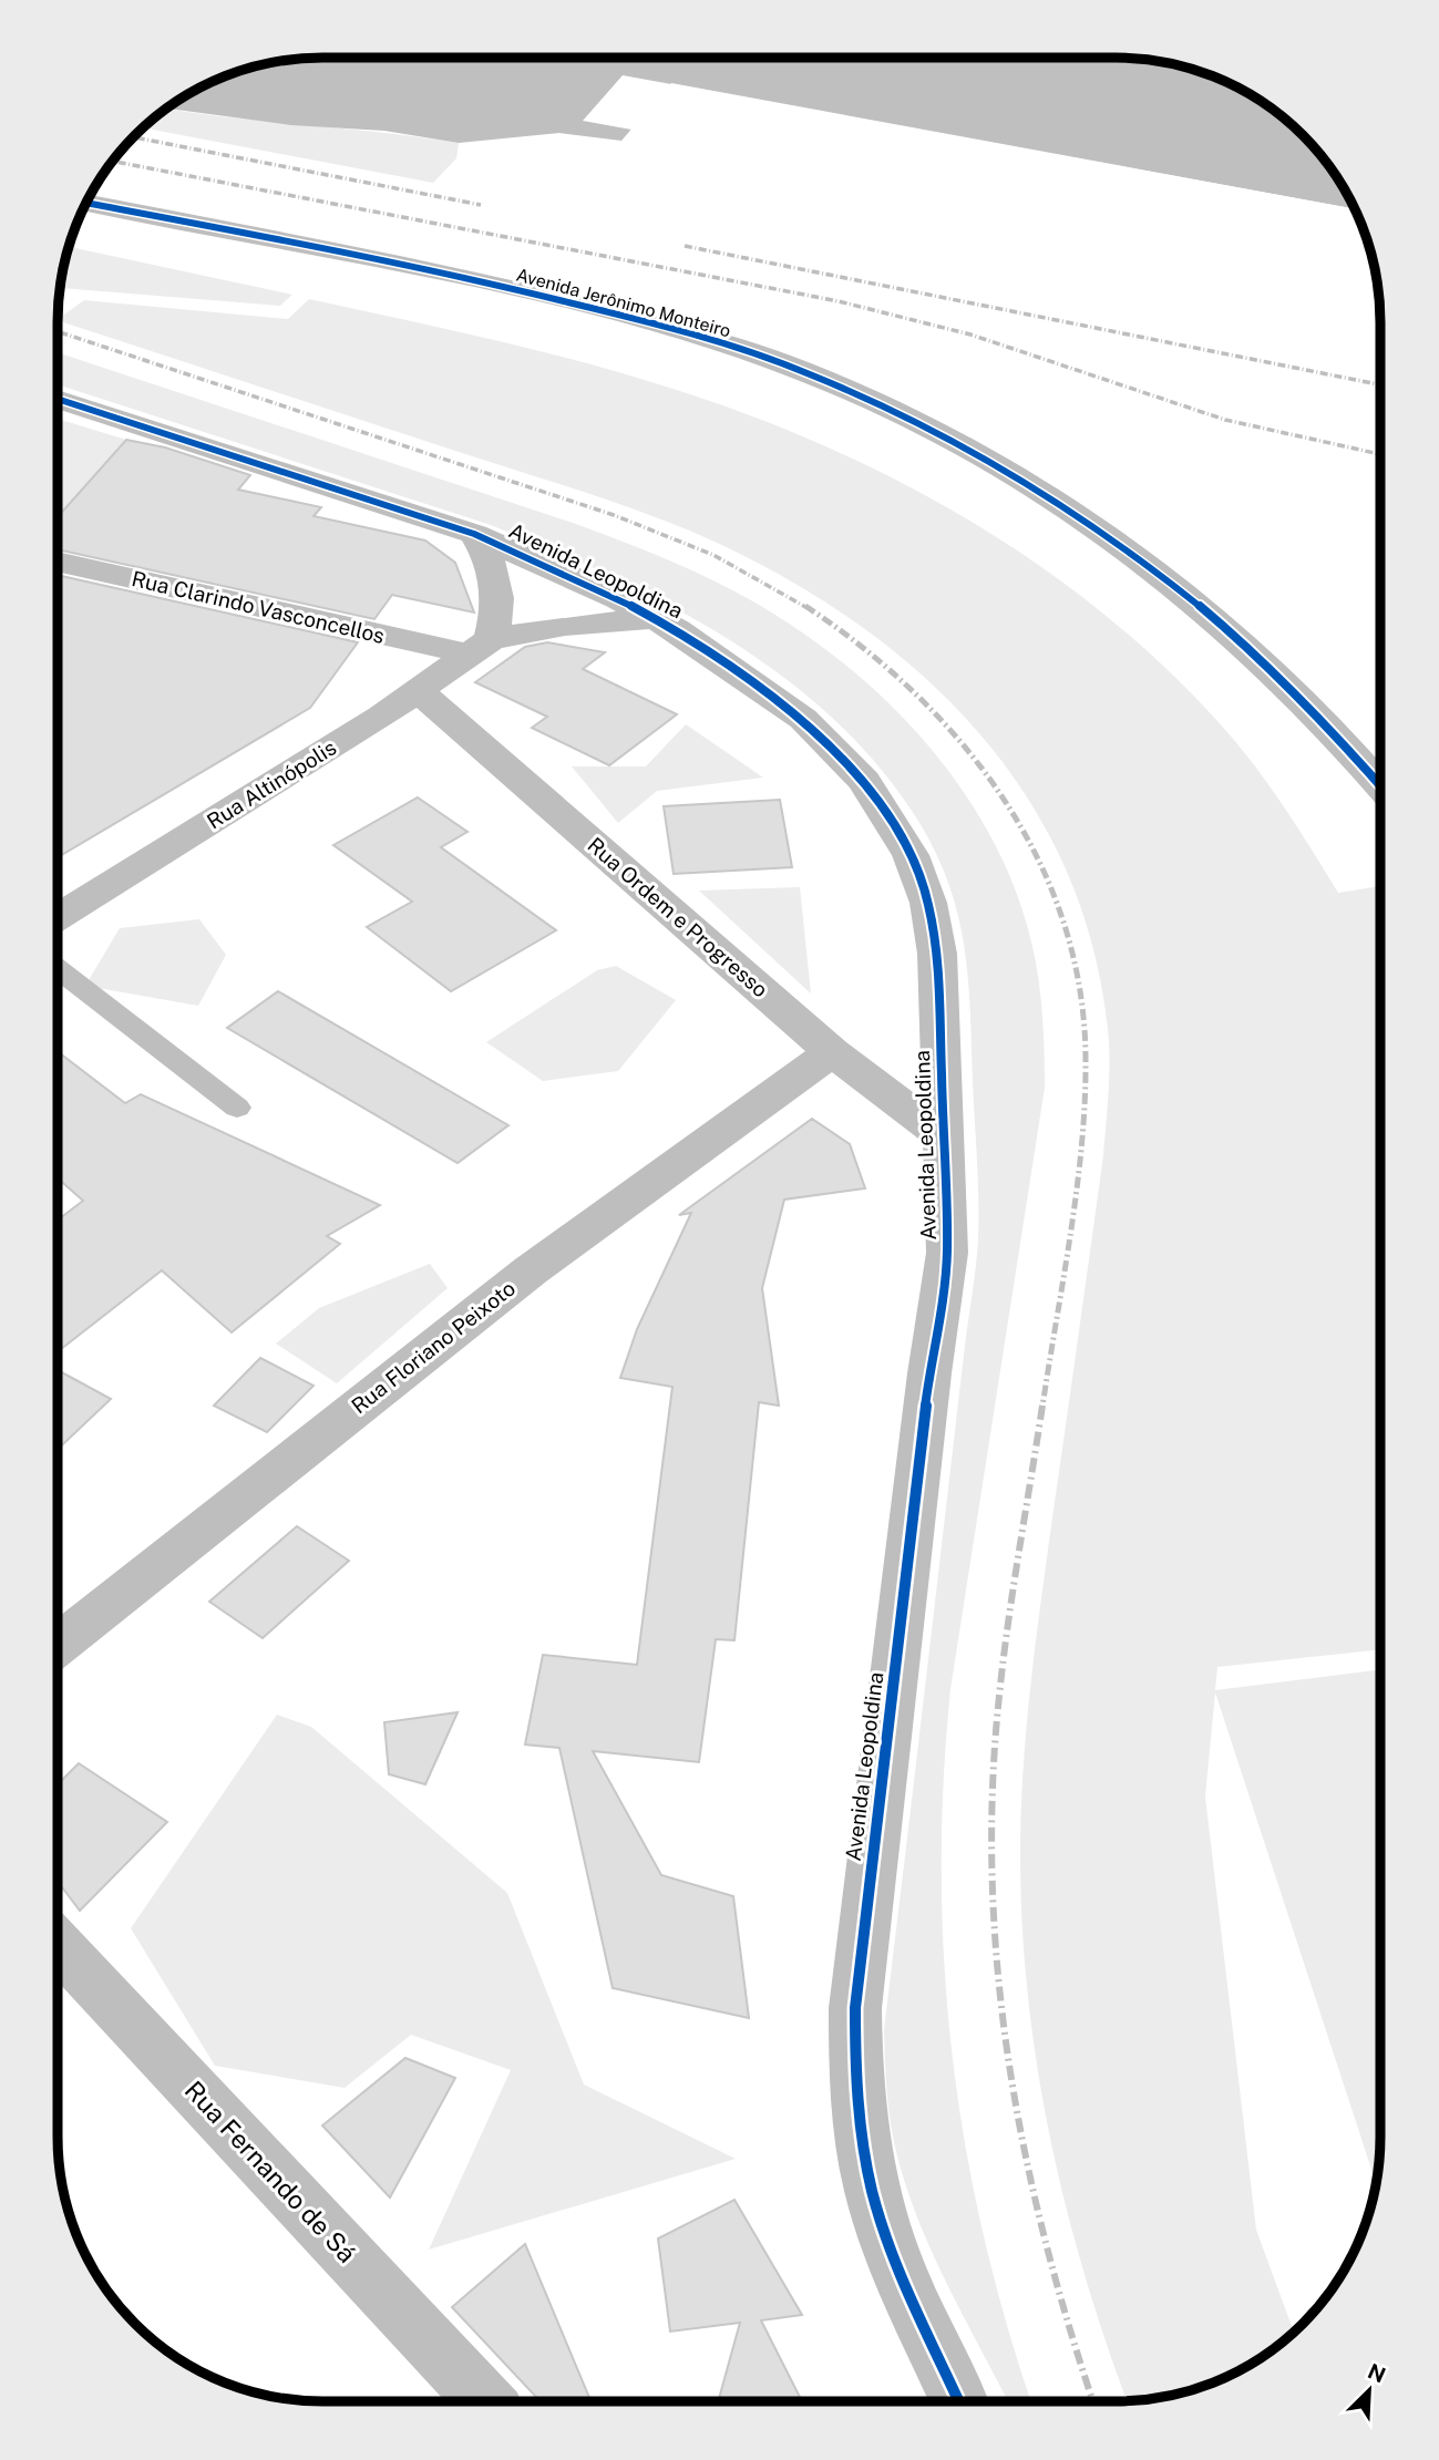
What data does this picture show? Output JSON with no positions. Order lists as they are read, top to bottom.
{
  "streets": {
    "street": [
      "Avenida Jerônimo Monteiro",
      "Avenida Leopoldina",
      "Rua Clarindo Vasconcellos",
      "Rua Altinópolis",
      "Rua Ordem e Progresso",
      "Rua Floriano Peixoto",
      "Rua Fernando de Sá"
    ]
  },
  "crossings": [
    ["Avenida Leopoldina", "Rua Altinópolis"],
    ["Avenida Leopoldina", "Rua Ordem e Progresso"],
    ["Rua Clarindo Vasconcellos", "Rua Altinópolis"],
    ["Rua Altinópolis", "Rua Ordem e Progresso"],
    ["Rua Ordem e Progresso", "Rua Floriano Peixoto"]
  ],
  "north": "top right"
}
